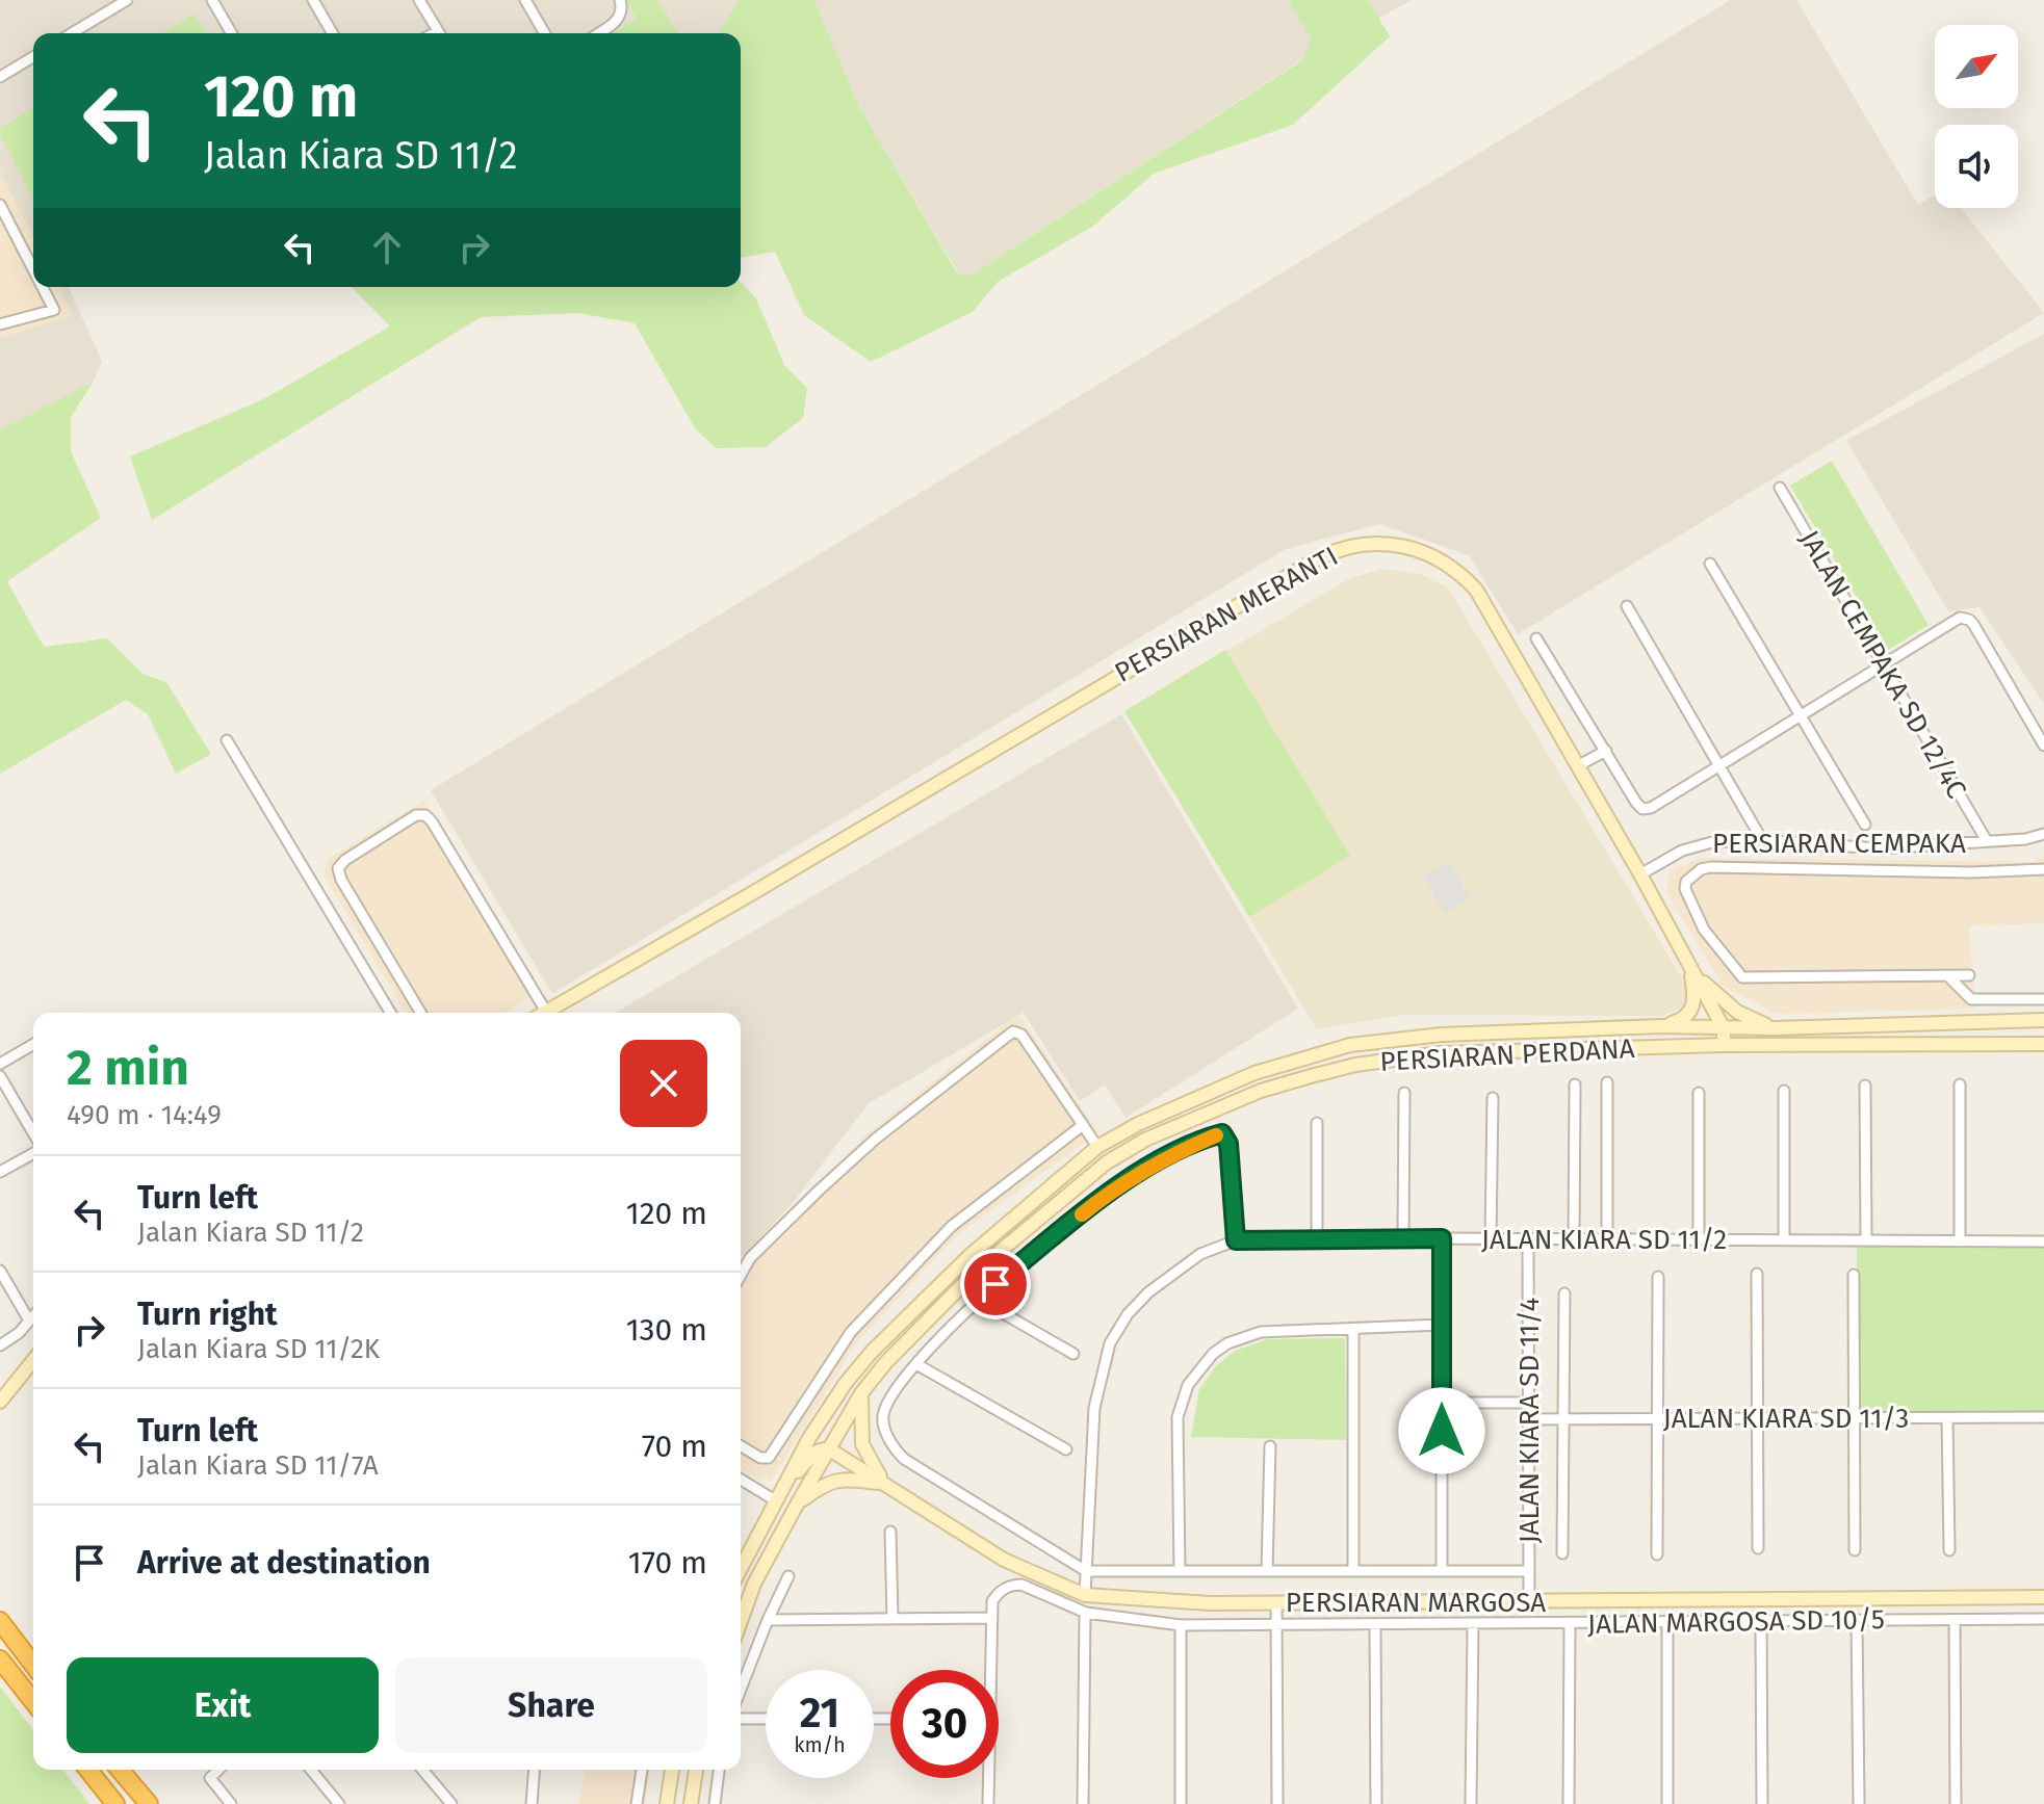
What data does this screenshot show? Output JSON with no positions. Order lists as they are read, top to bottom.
{
  "streets": {
    "main road": ["PERSIARAN MERANTI", "PERSIARAN PERDANA", "PERSIARAN MARGOSA"],
    "street": [
      "JALAN CEMPAKA SD 12/4C",
      "PERSIARAN CEMPAKA",
      "JALAN KIARA SD 11/2",
      "JALAN KIARA SD 11/3",
      "JALAN KIARA SD 11/4",
      "JALAN MARGOSA SD 10/5"
    ]
  },
  "crossings": [
    ["PERSIARAN MERANTI", "PERSIARAN CEMPAKA"],
    ["PERSIARAN MERANTI", "PERSIARAN PERDANA"],
    ["JALAN CEMPAKA SD 12/4C", "PERSIARAN CEMPAKA"],
    ["PERSIARAN PERDANA", "PERSIARAN MARGOSA"],
    ["JALAN KIARA SD 11/2", "JALAN KIARA SD 11/4"],
    ["JALAN KIARA SD 11/2", "PERSIARAN MARGOSA"],
    ["JALAN KIARA SD 11/3", "JALAN KIARA SD 11/4"],
    ["JALAN KIARA SD 11/4", "PERSIARAN MARGOSA"]
  ],
  "north": "top right",
  "page": {
    "turn": ["120 m", "Jalan Kiara SD 11/2"],
    "heading": ["2 min", "490 m · 14:49"],
    "list": [
      {
        "name": "Turn left",
        "note": "Jalan Kiara SD 11/2",
        "value": "120 m"
      },
      {
        "name": "Turn right",
        "note": "Jalan Kiara SD 11/2K",
        "value": "130 m"
      },
      {
        "name": "Turn left",
        "note": "Jalan Kiara SD 11/7A",
        "value": "70 m"
      },
      {
        "name": "Arrive at destination",
        "value": "170 m"
      }
    ],
    "buttons": ["Exit", "Share"],
    "speed": "21 km/h",
    "limit": "30"
  }
}
